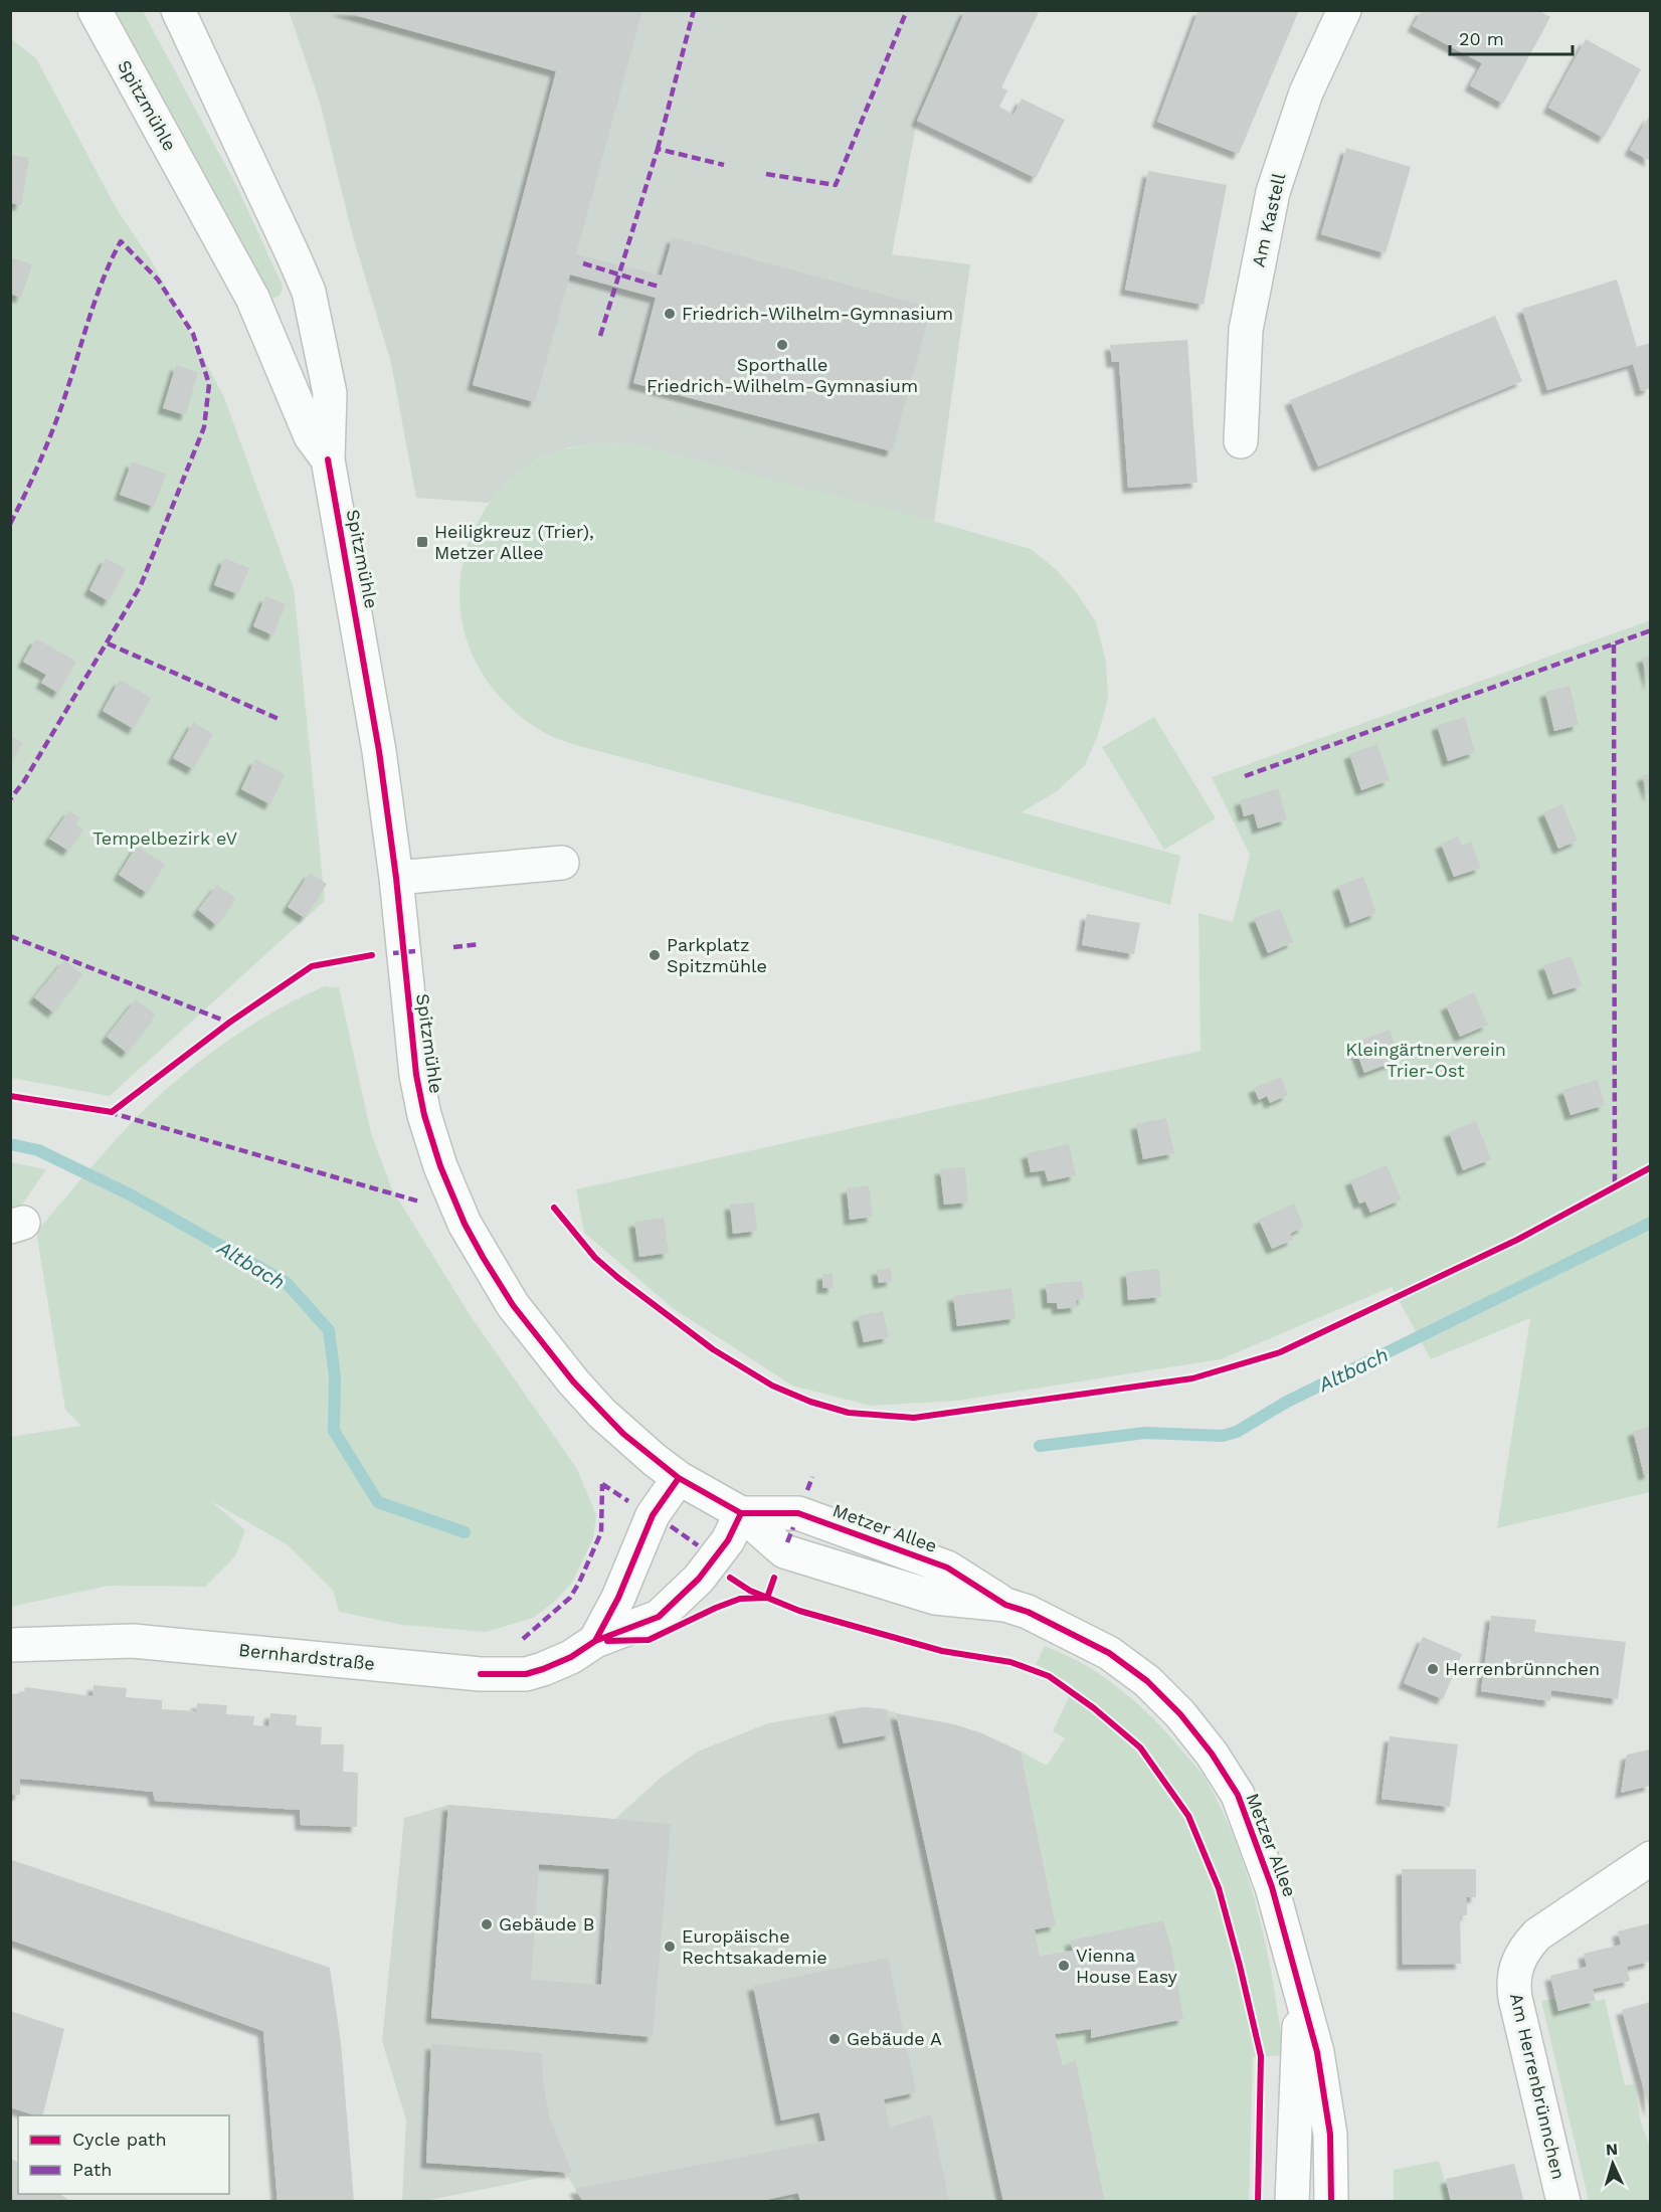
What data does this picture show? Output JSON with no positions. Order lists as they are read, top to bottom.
{
  "streets": {
    "street": [
      "Spitzmühle",
      "Am Kastell",
      "Metzer Allee",
      "Bernhardstraße",
      "Am Herrenbrünnchen"
    ]
  },
  "crossings": [
    ["Spitzmühle", "Metzer Allee"],
    ["Spitzmühle", "Bernhardstraße"],
    ["Metzer Allee", "Bernhardstraße"]
  ],
  "water": ["Altbach"],
  "parks": ["Tempelbezirk eV", "Kleingärtnerverein Trier-Ost"],
  "places": {
    "other": [
      "Friedrich-Wilhelm-Gymnasium",
      "Sporthalle Friedrich-Wilhelm-Gymnasium",
      "Parkplatz Spitzmühle",
      "Herrenbrünnchen",
      "Gebäude B",
      "Europäische Rechtsakademie",
      "Vienna House Easy",
      "Gebäude A"
    ],
    "transit": ["Heiligkreuz (Trier), Metzer Allee"]
  },
  "legend": ["Cycle path", "Path"],
  "scale_bar": "20 m",
  "north": "top"
}
